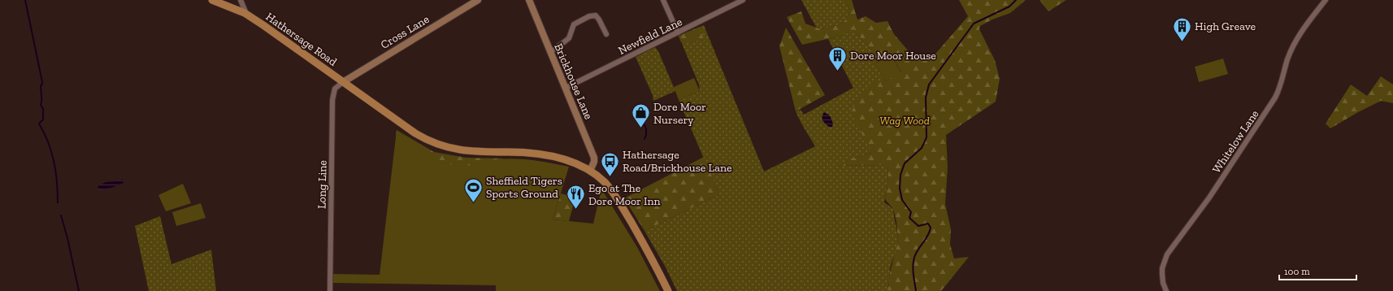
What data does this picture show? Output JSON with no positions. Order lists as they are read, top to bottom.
{
  "streets": {
    "main road": ["Hathersage Road"],
    "street": [
      "Cross Lane",
      "Newfield Lane",
      "Brickhouse Lane",
      "Whitelow Lane",
      "Long Line"
    ]
  },
  "crossings": [
    ["Cross Lane", "Hathersage Road"],
    ["Cross Lane", "Long Line"],
    ["Newfield Lane", "Brickhouse Lane"],
    ["Hathersage Road", "Brickhouse Lane"],
    ["Hathersage Road", "Long Line"]
  ],
  "parks": ["Wag Wood"],
  "places": {
    "building": ["High Greave", "Dore Moor House"],
    "shop": ["Dore Moor Nursery"],
    "bus stop": ["Hathersage Road/Brickhouse Lane"],
    "sports": ["Sheffield Tigers Sports Ground"],
    "restaurant": ["Ego at The Dore Moor Inn"]
  },
  "scale_bar": "100 m"
}
